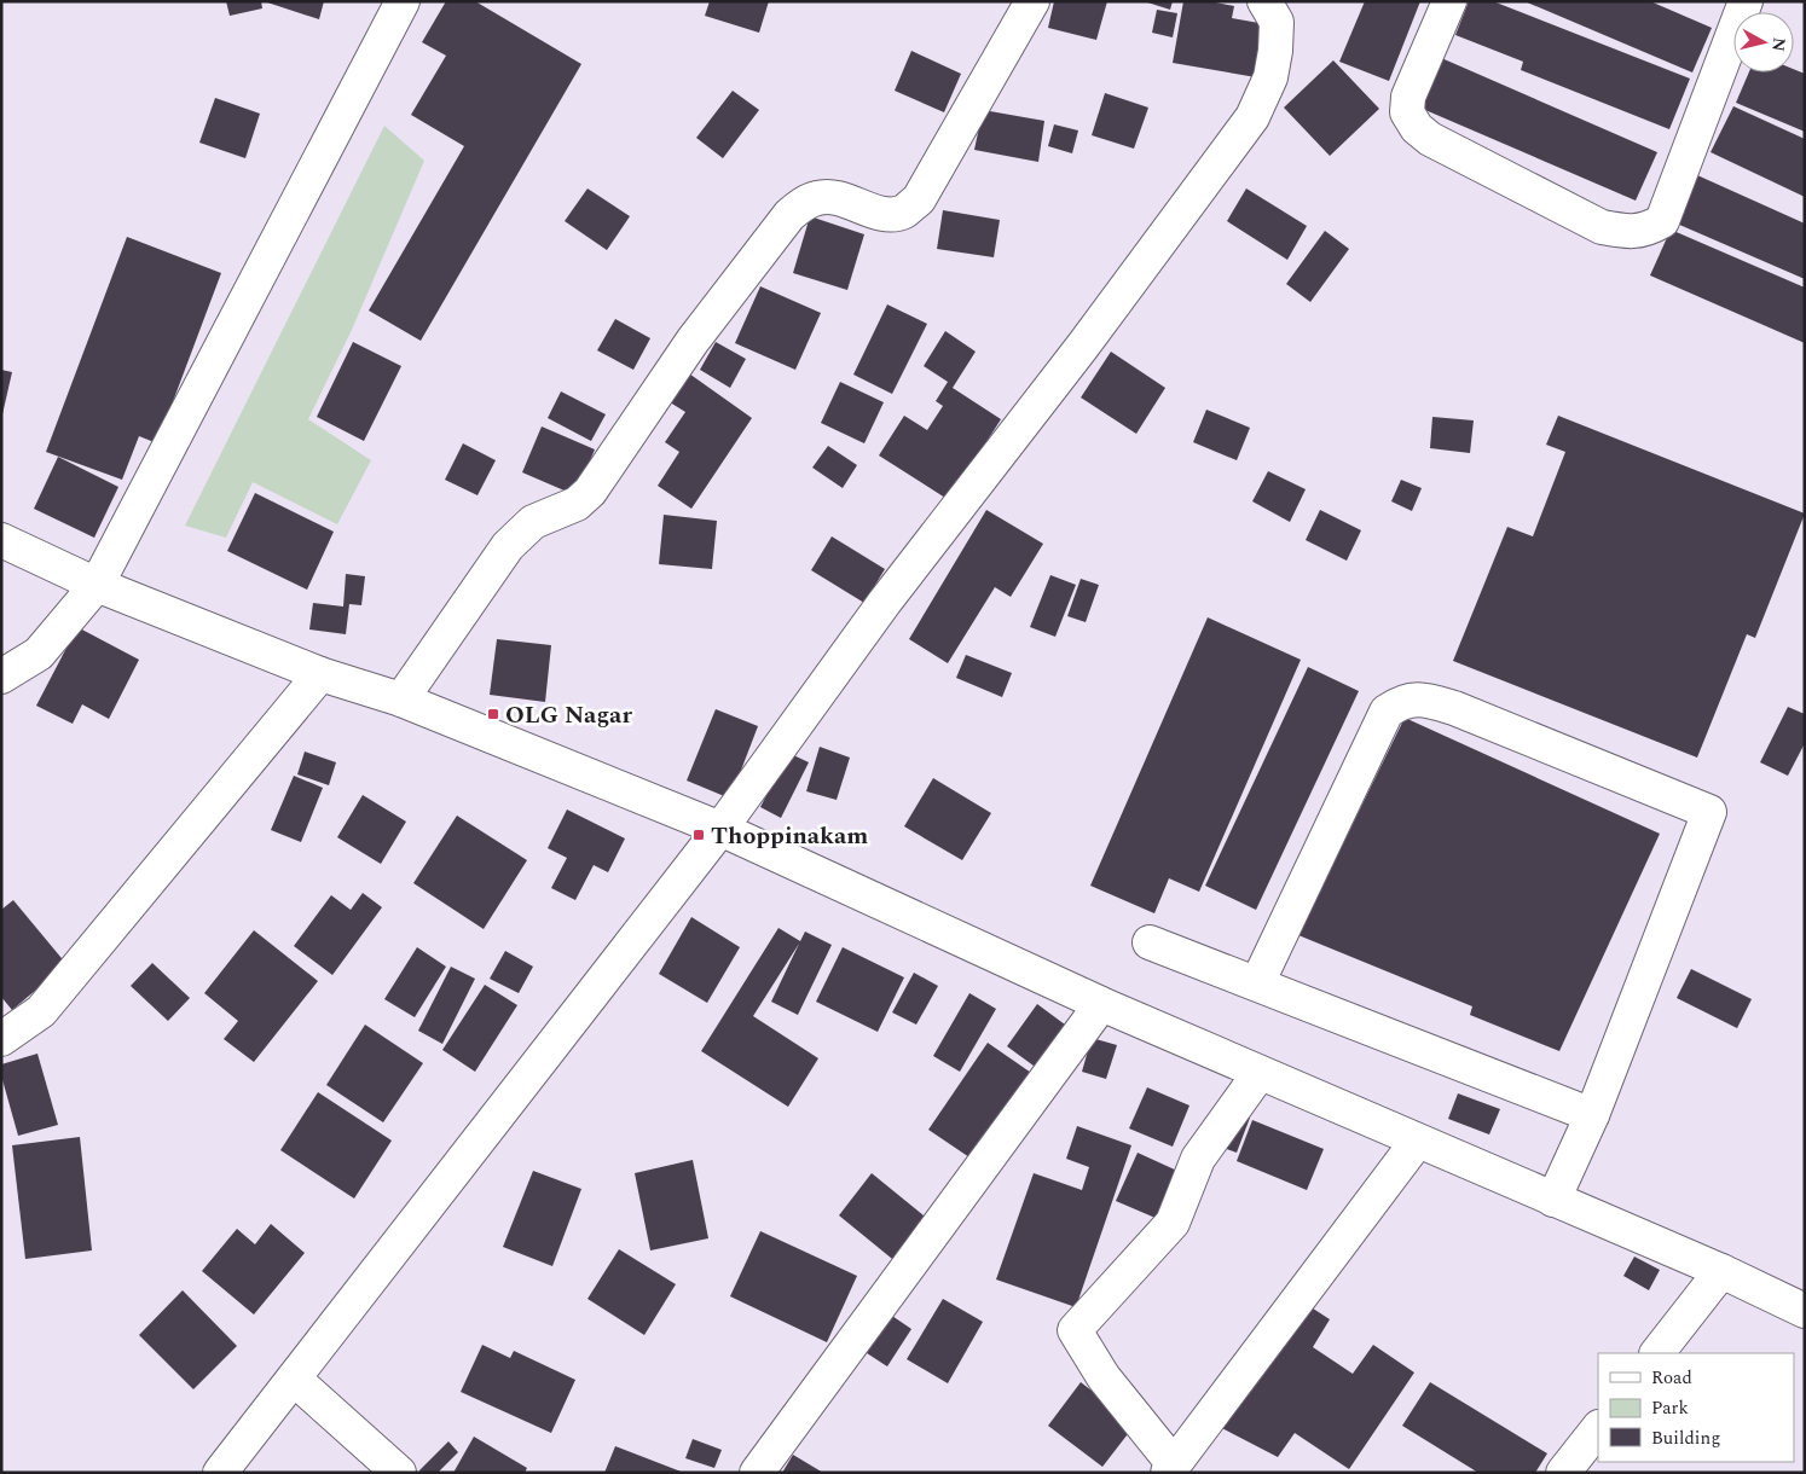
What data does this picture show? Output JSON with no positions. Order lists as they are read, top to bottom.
{
  "places": {
    "transit": ["OLG Nagar", "Thoppinakam"]
  },
  "legend": ["Road", "Park", "Building"],
  "north": "right"
}
